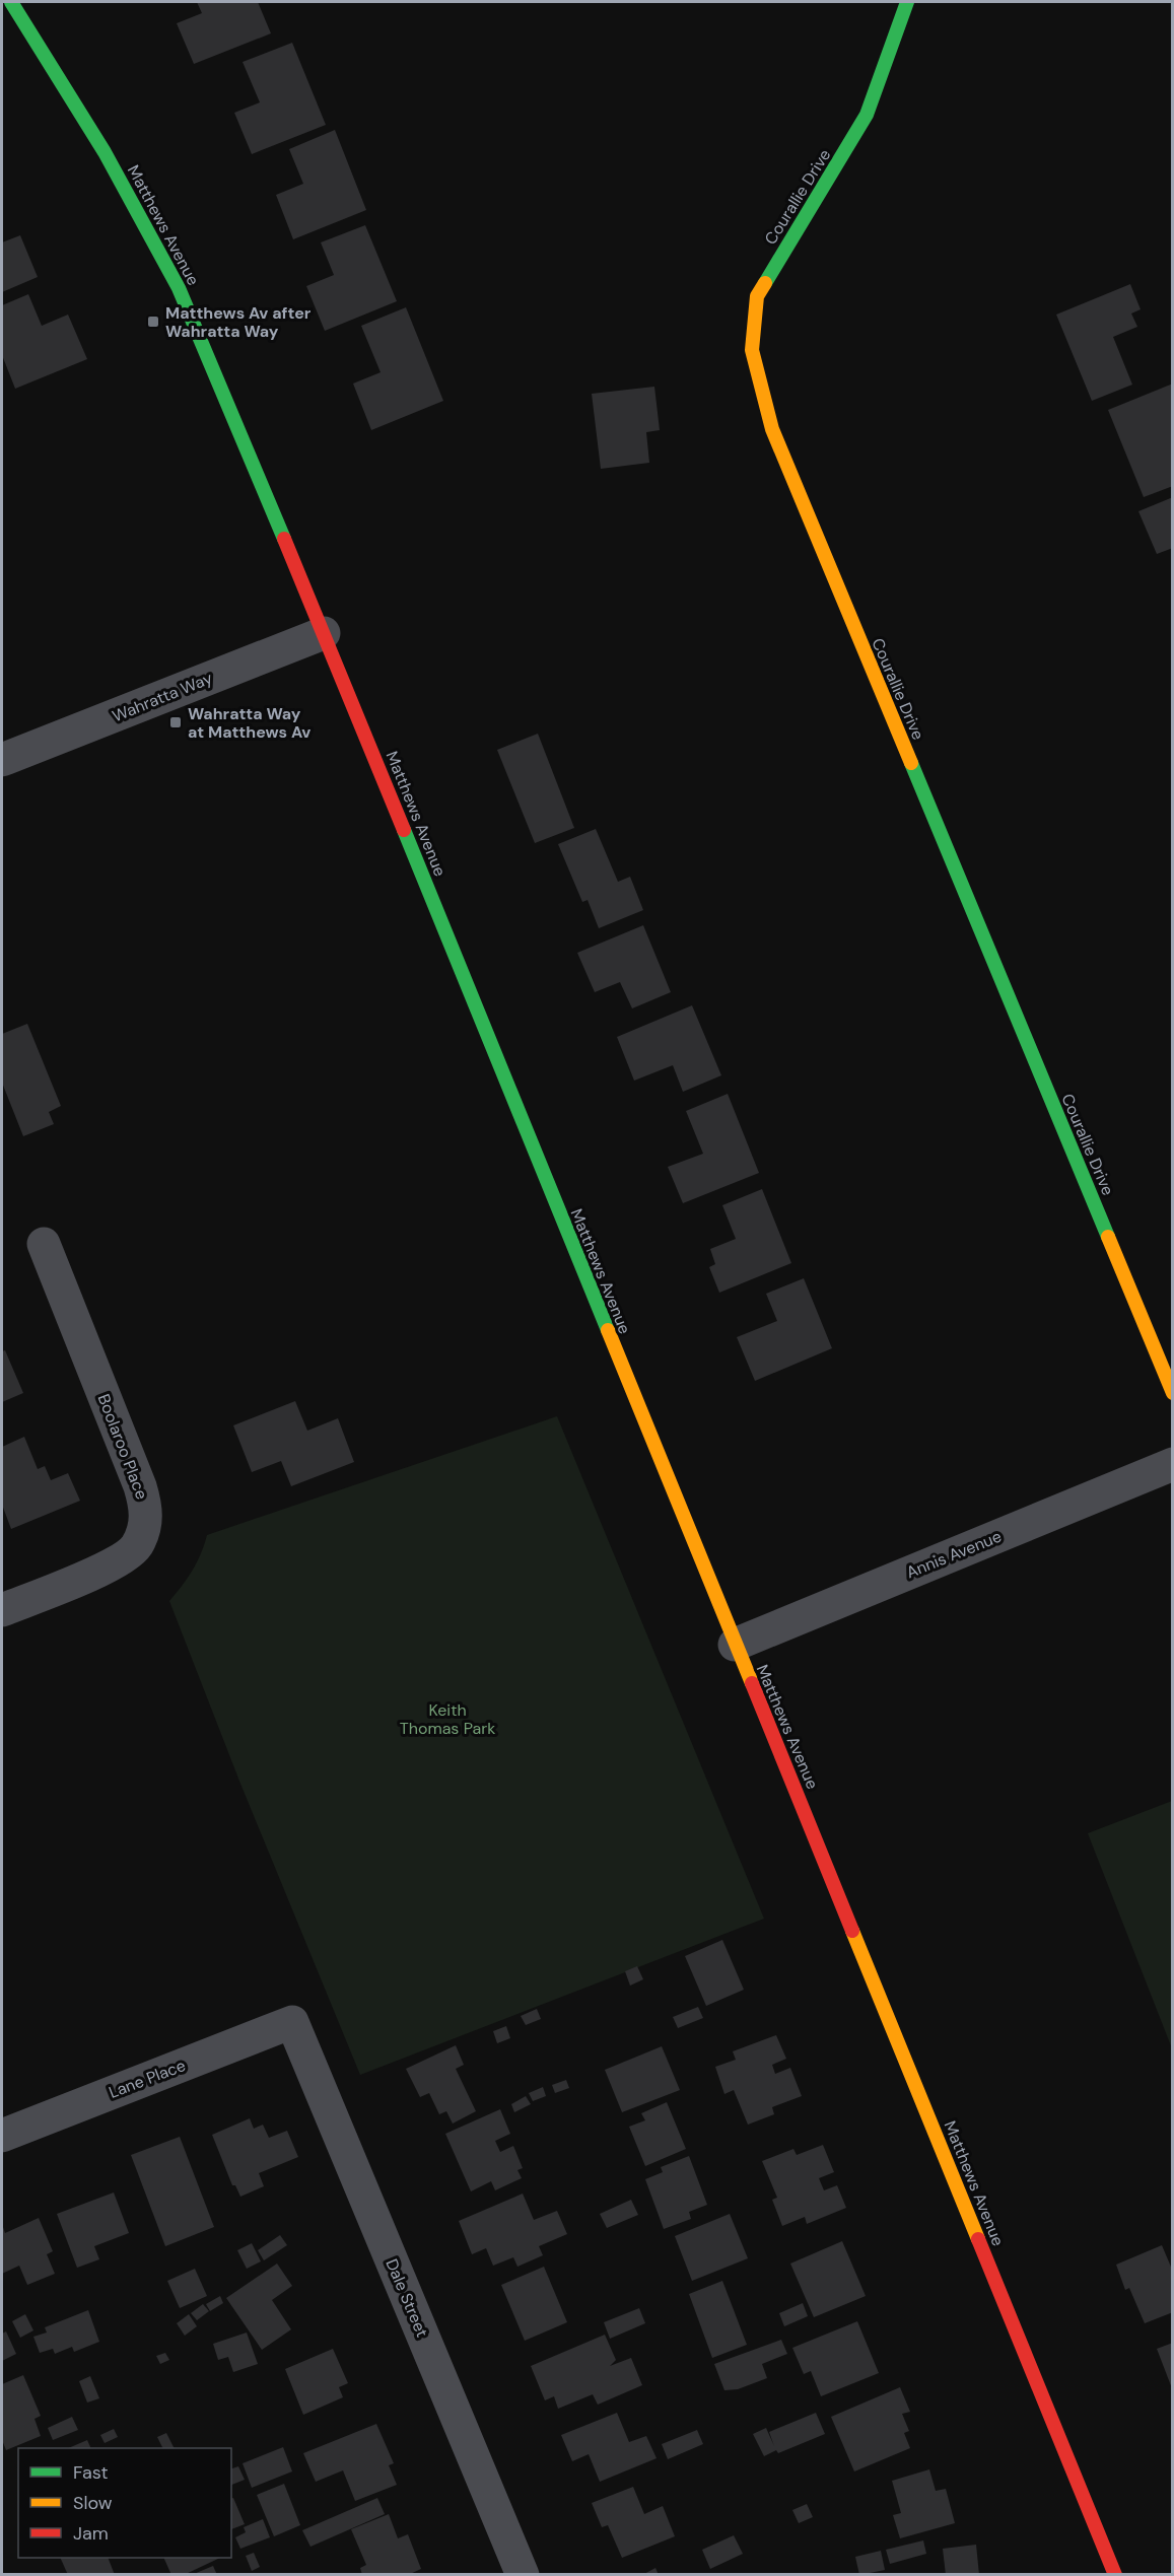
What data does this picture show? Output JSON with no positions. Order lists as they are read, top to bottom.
{
  "streets": {
    "street": [
      "Courallie Drive",
      "Matthews Avenue",
      "Wahratta Way",
      "Boolaroo Place",
      "Annis Avenue",
      "Lane Place",
      "Dale Street"
    ]
  },
  "crossings": [
    ["Matthews Avenue", "Wahratta Way"],
    ["Matthews Avenue", "Annis Avenue"],
    ["Lane Place", "Dale Street"]
  ],
  "parks": ["Keith Thomas Park"],
  "places": {
    "transit": ["Matthews Av after Wahratta Way", "Wahratta Way at Matthews Av"]
  },
  "legend": ["Fast", "Slow", "Jam"]
}
